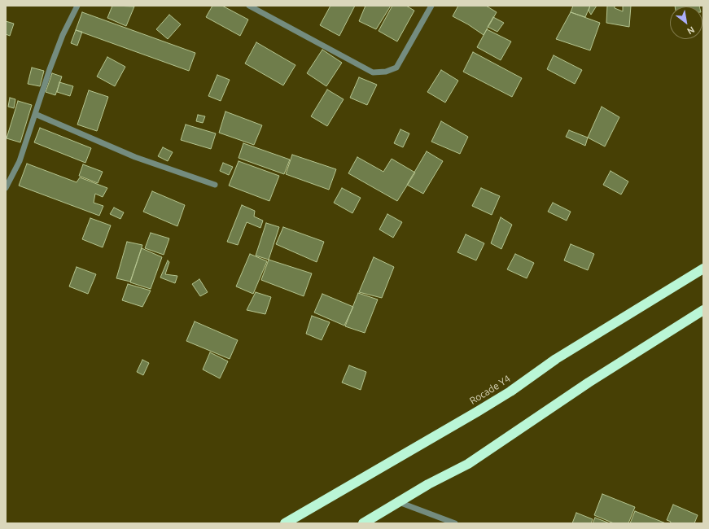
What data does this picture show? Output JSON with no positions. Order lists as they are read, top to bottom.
{
  "streets": {
    "highway": ["Rocade Y4"]
  },
  "north": "bottom right"
}
